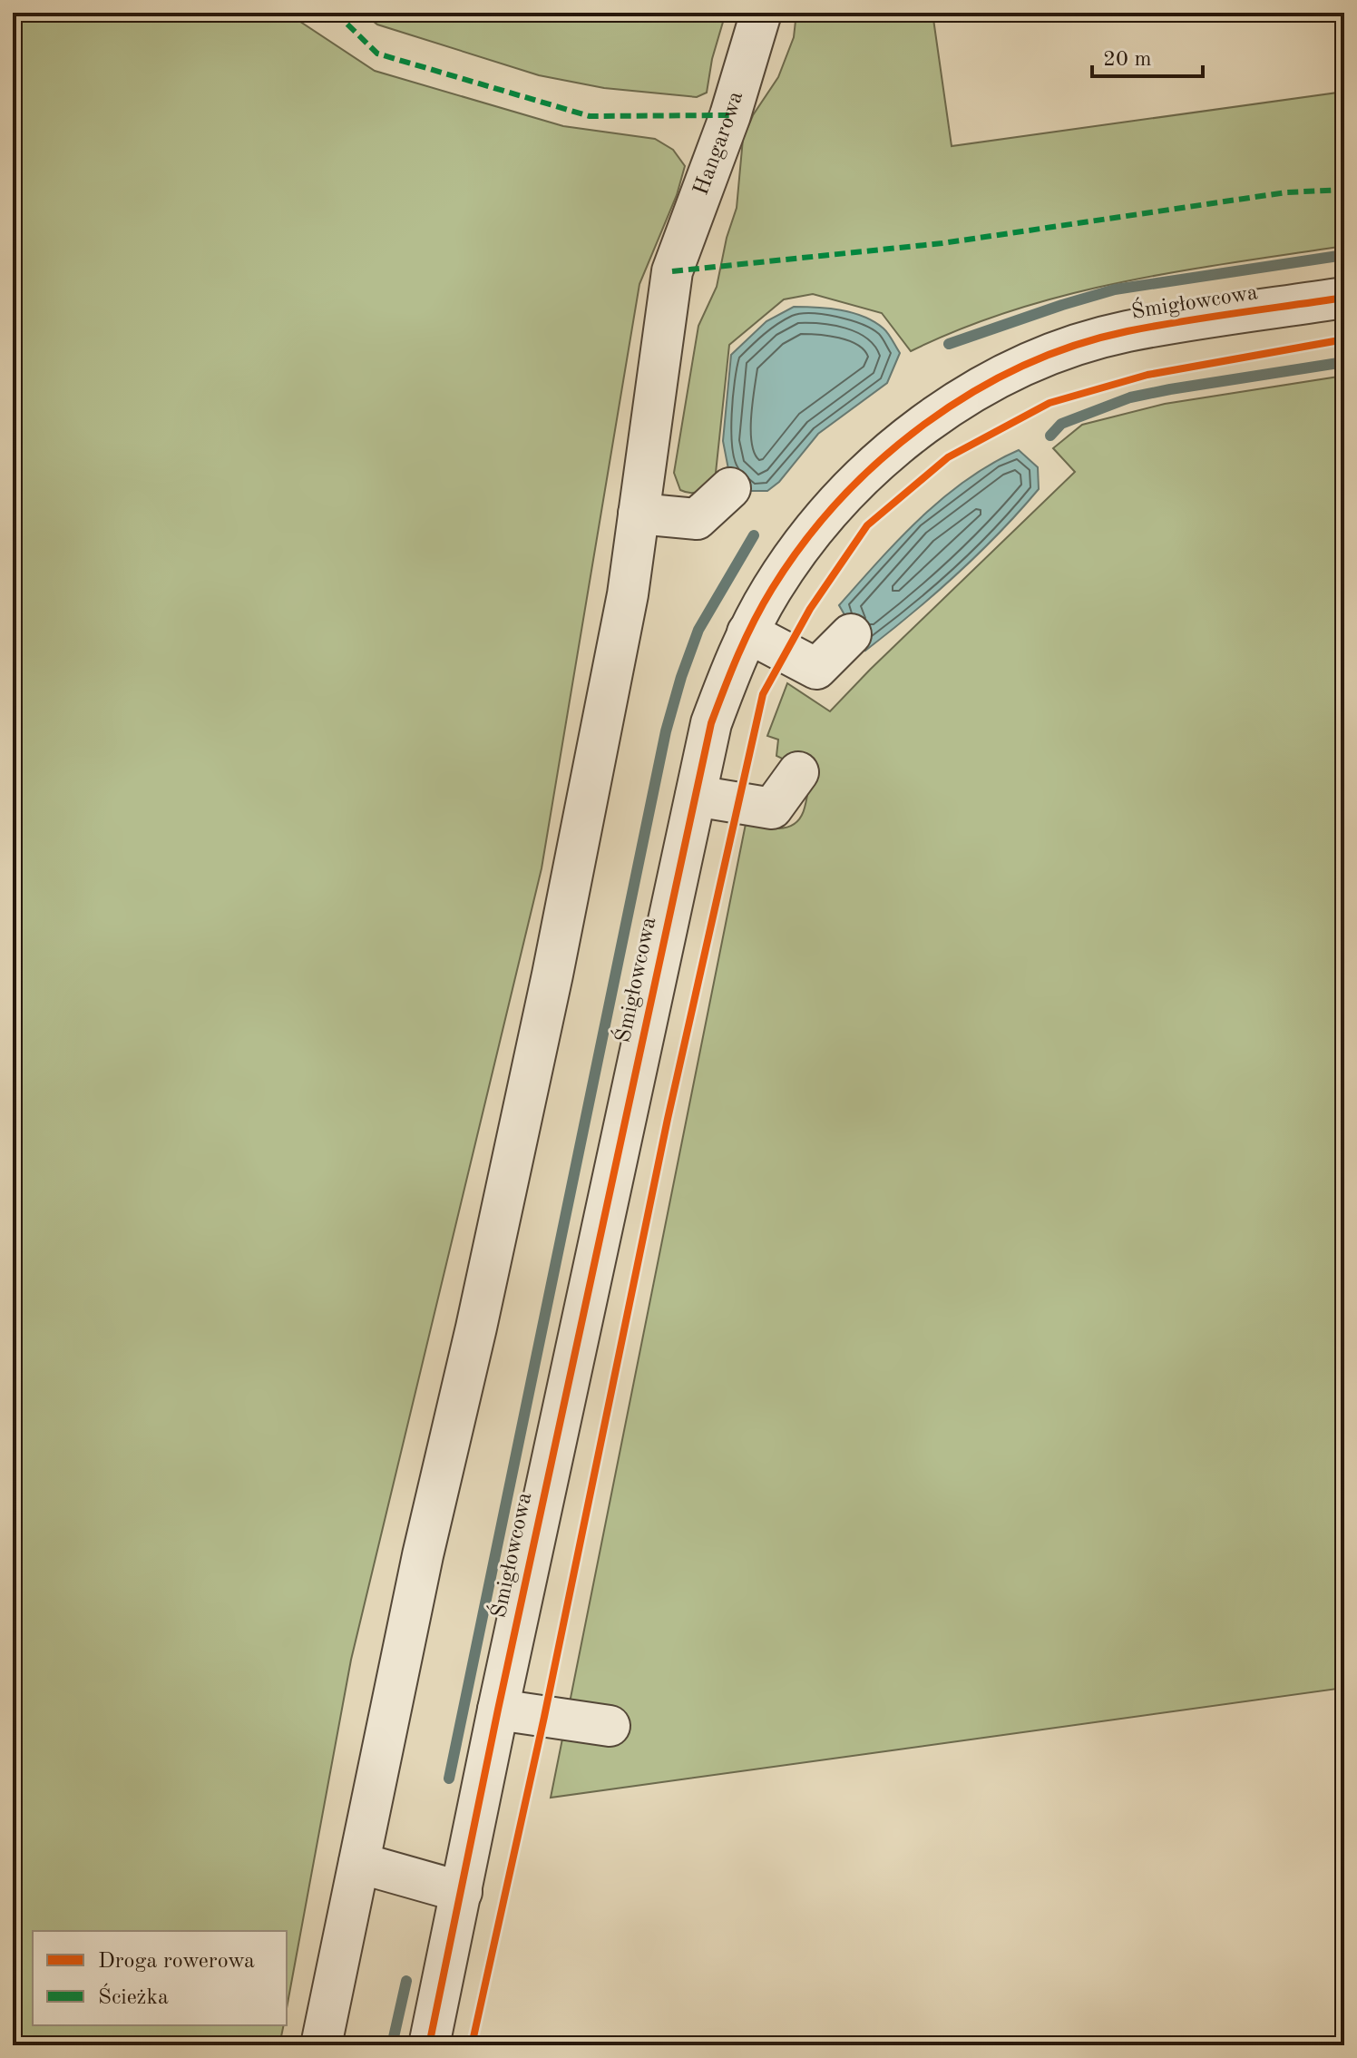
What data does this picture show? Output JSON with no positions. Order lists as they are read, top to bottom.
{
  "streets": {
    "street": ["Hangarowa", "Śmigłowcowa"]
  },
  "legend": ["Droga rowerowa", "Ścieżka"],
  "scale_bar": "20 m"
}
